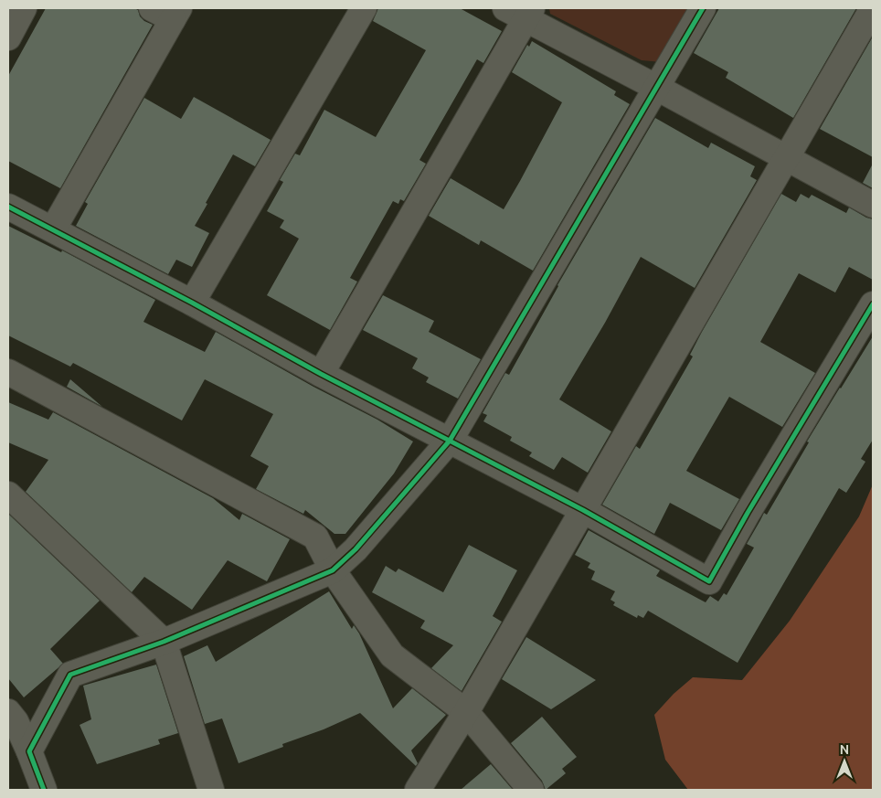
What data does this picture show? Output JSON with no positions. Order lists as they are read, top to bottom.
{
  "north": "top"
}
